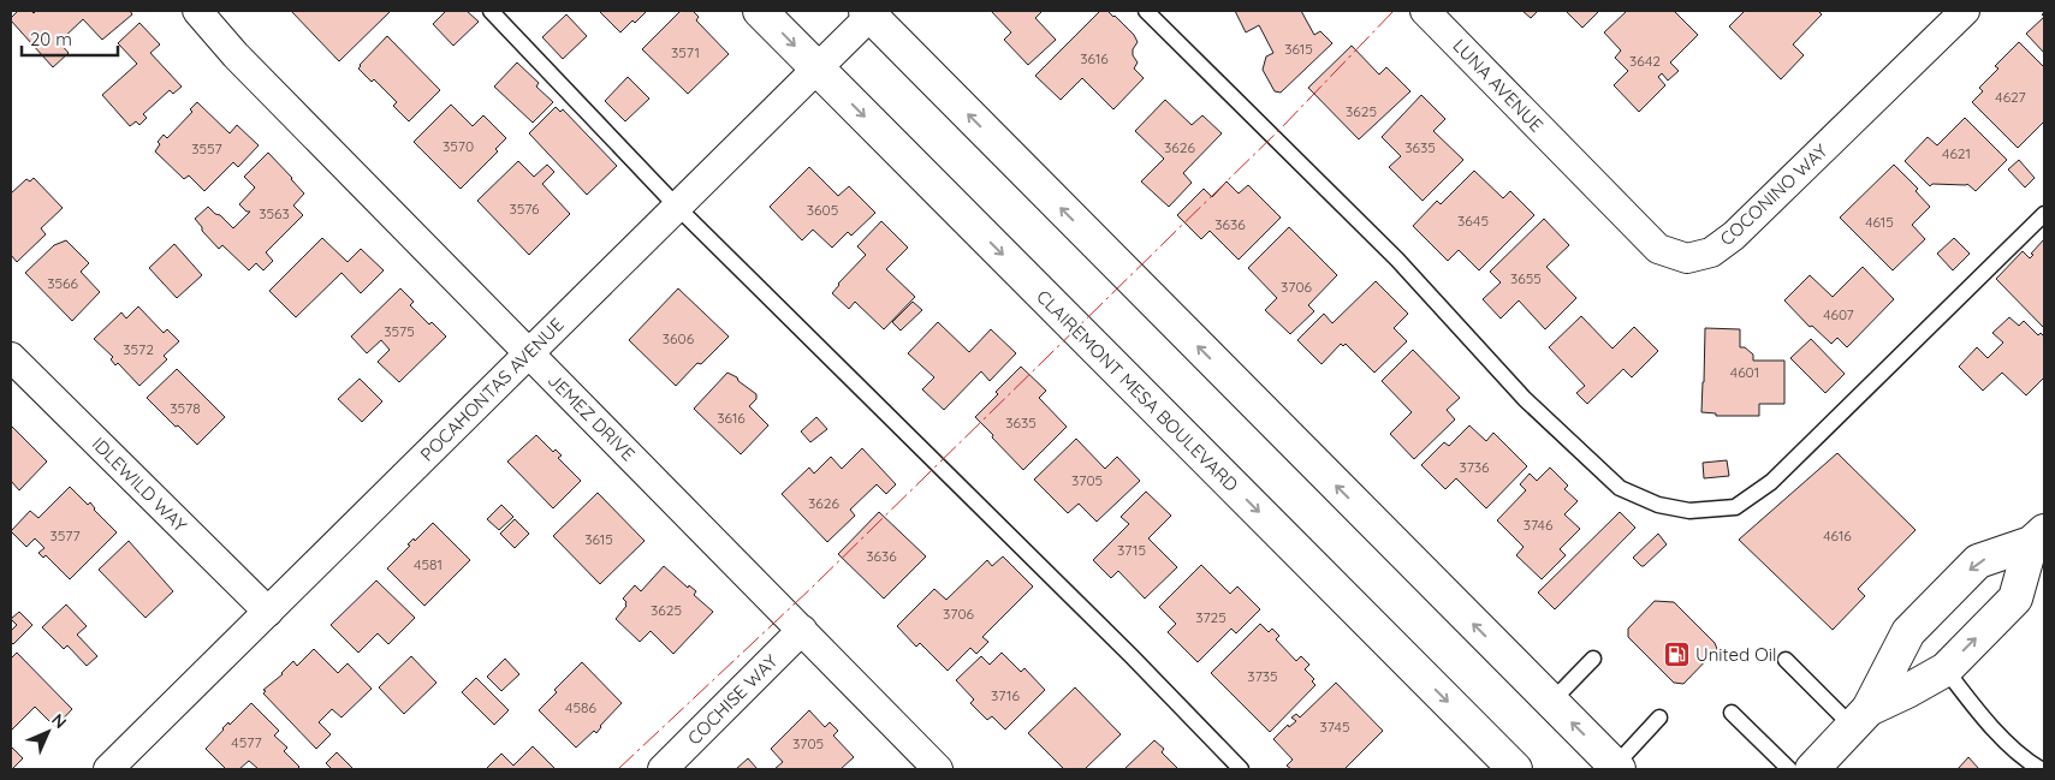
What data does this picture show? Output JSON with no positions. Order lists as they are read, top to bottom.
{
  "streets": {
    "main road": ["CLAIREMONT MESA BOULEVARD"],
    "street": [
      "LUNA AVENUE",
      "COCONINO WAY",
      "POCAHONTAS AVENUE",
      "JEMEZ DRIVE",
      "IDLEWILD WAY",
      "COCHISE WAY"
    ]
  },
  "crossings": [
    ["LUNA AVENUE", "COCONINO WAY"],
    ["POCAHONTAS AVENUE", "CLAIREMONT MESA BOULEVARD"],
    ["POCAHONTAS AVENUE", "JEMEZ DRIVE"],
    ["POCAHONTAS AVENUE", "IDLEWILD WAY"],
    ["JEMEZ DRIVE", "COCHISE WAY"]
  ],
  "places": {
    "fuel station": ["United Oil"]
  },
  "house_numbers": [
    "3615",
    "3571",
    "3616",
    "3642",
    "4627",
    "3625",
    "3570",
    "3626",
    "3635",
    "3557",
    "4621",
    "3576",
    "3605",
    "3563",
    "3645",
    "4615",
    "3636",
    "3655",
    "3566",
    "3706",
    "4607",
    "3575",
    "3606",
    "3572",
    "4601",
    "3578",
    "3616",
    "3635",
    "3736",
    "3705",
    "3626",
    "3746",
    "3577",
    "4616",
    "3615",
    "3715",
    "3636",
    "4581",
    "3625",
    "3706",
    "3725",
    "3735",
    "3716",
    "4586",
    "3745",
    "4577",
    "3705"
  ],
  "scale_bar": "20 m",
  "north": "top right"
}
